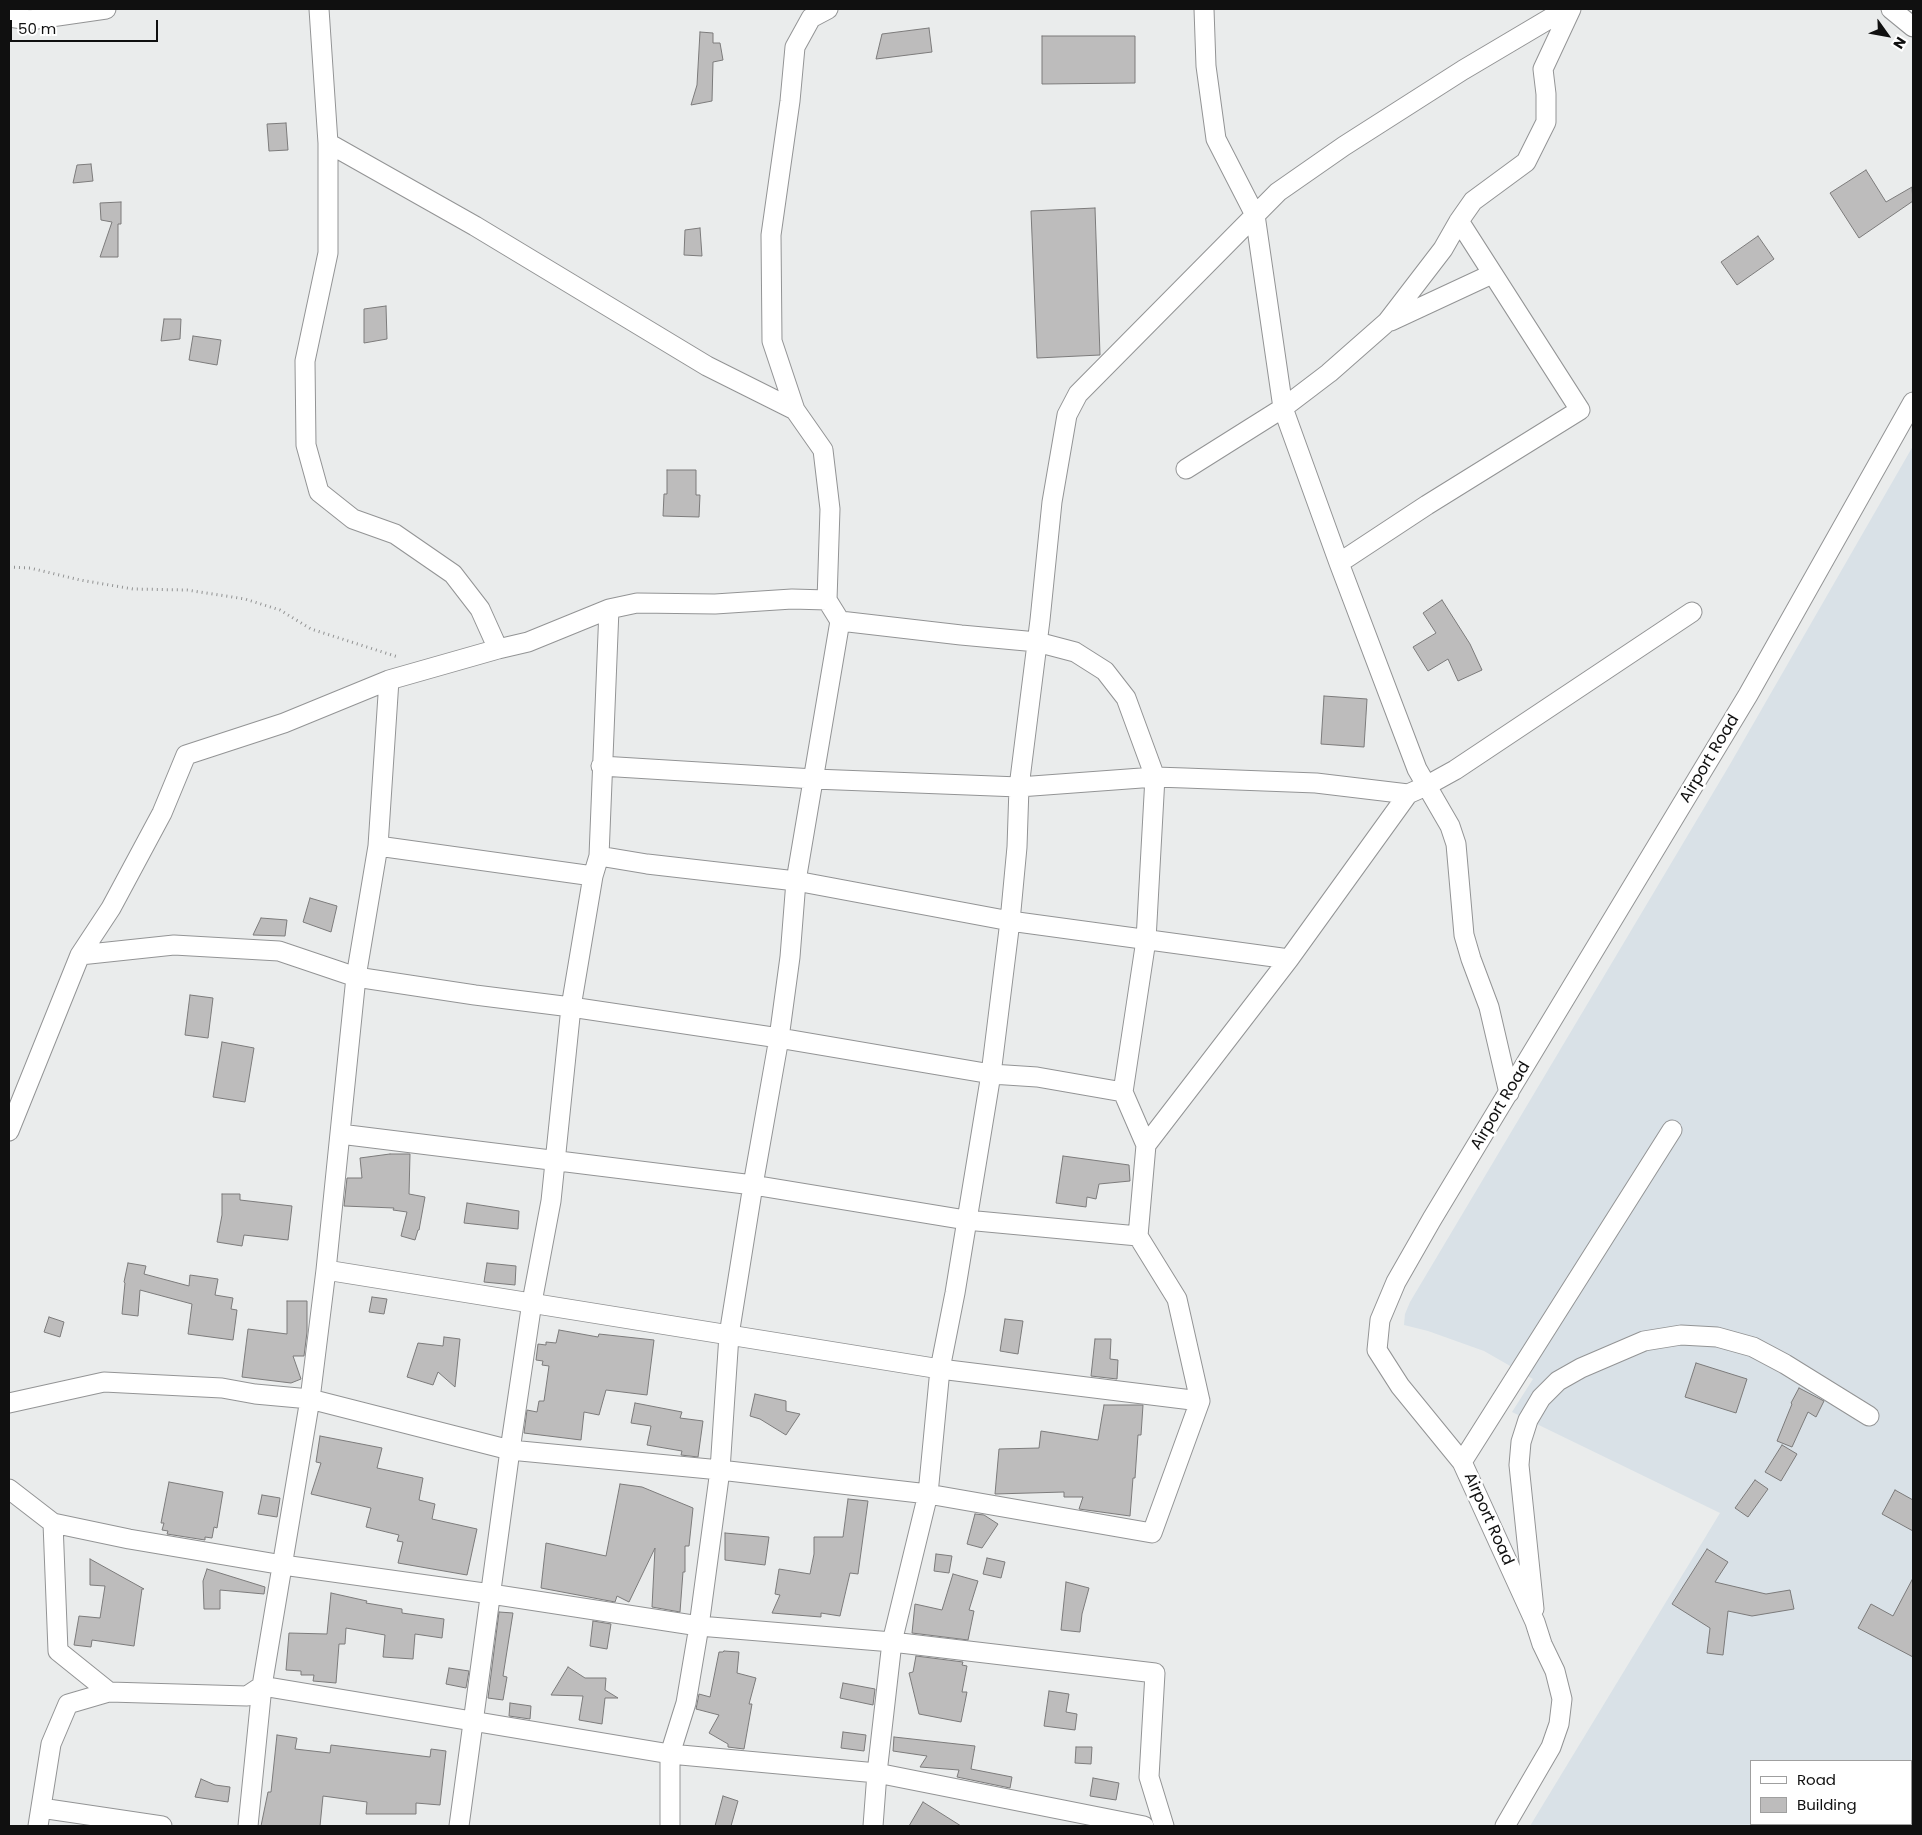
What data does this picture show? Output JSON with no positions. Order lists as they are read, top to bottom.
{
  "streets": {
    "street": ["Airport Road"]
  },
  "legend": ["Road", "Building"],
  "scale_bar": "50 m",
  "north": "bottom right"
}
